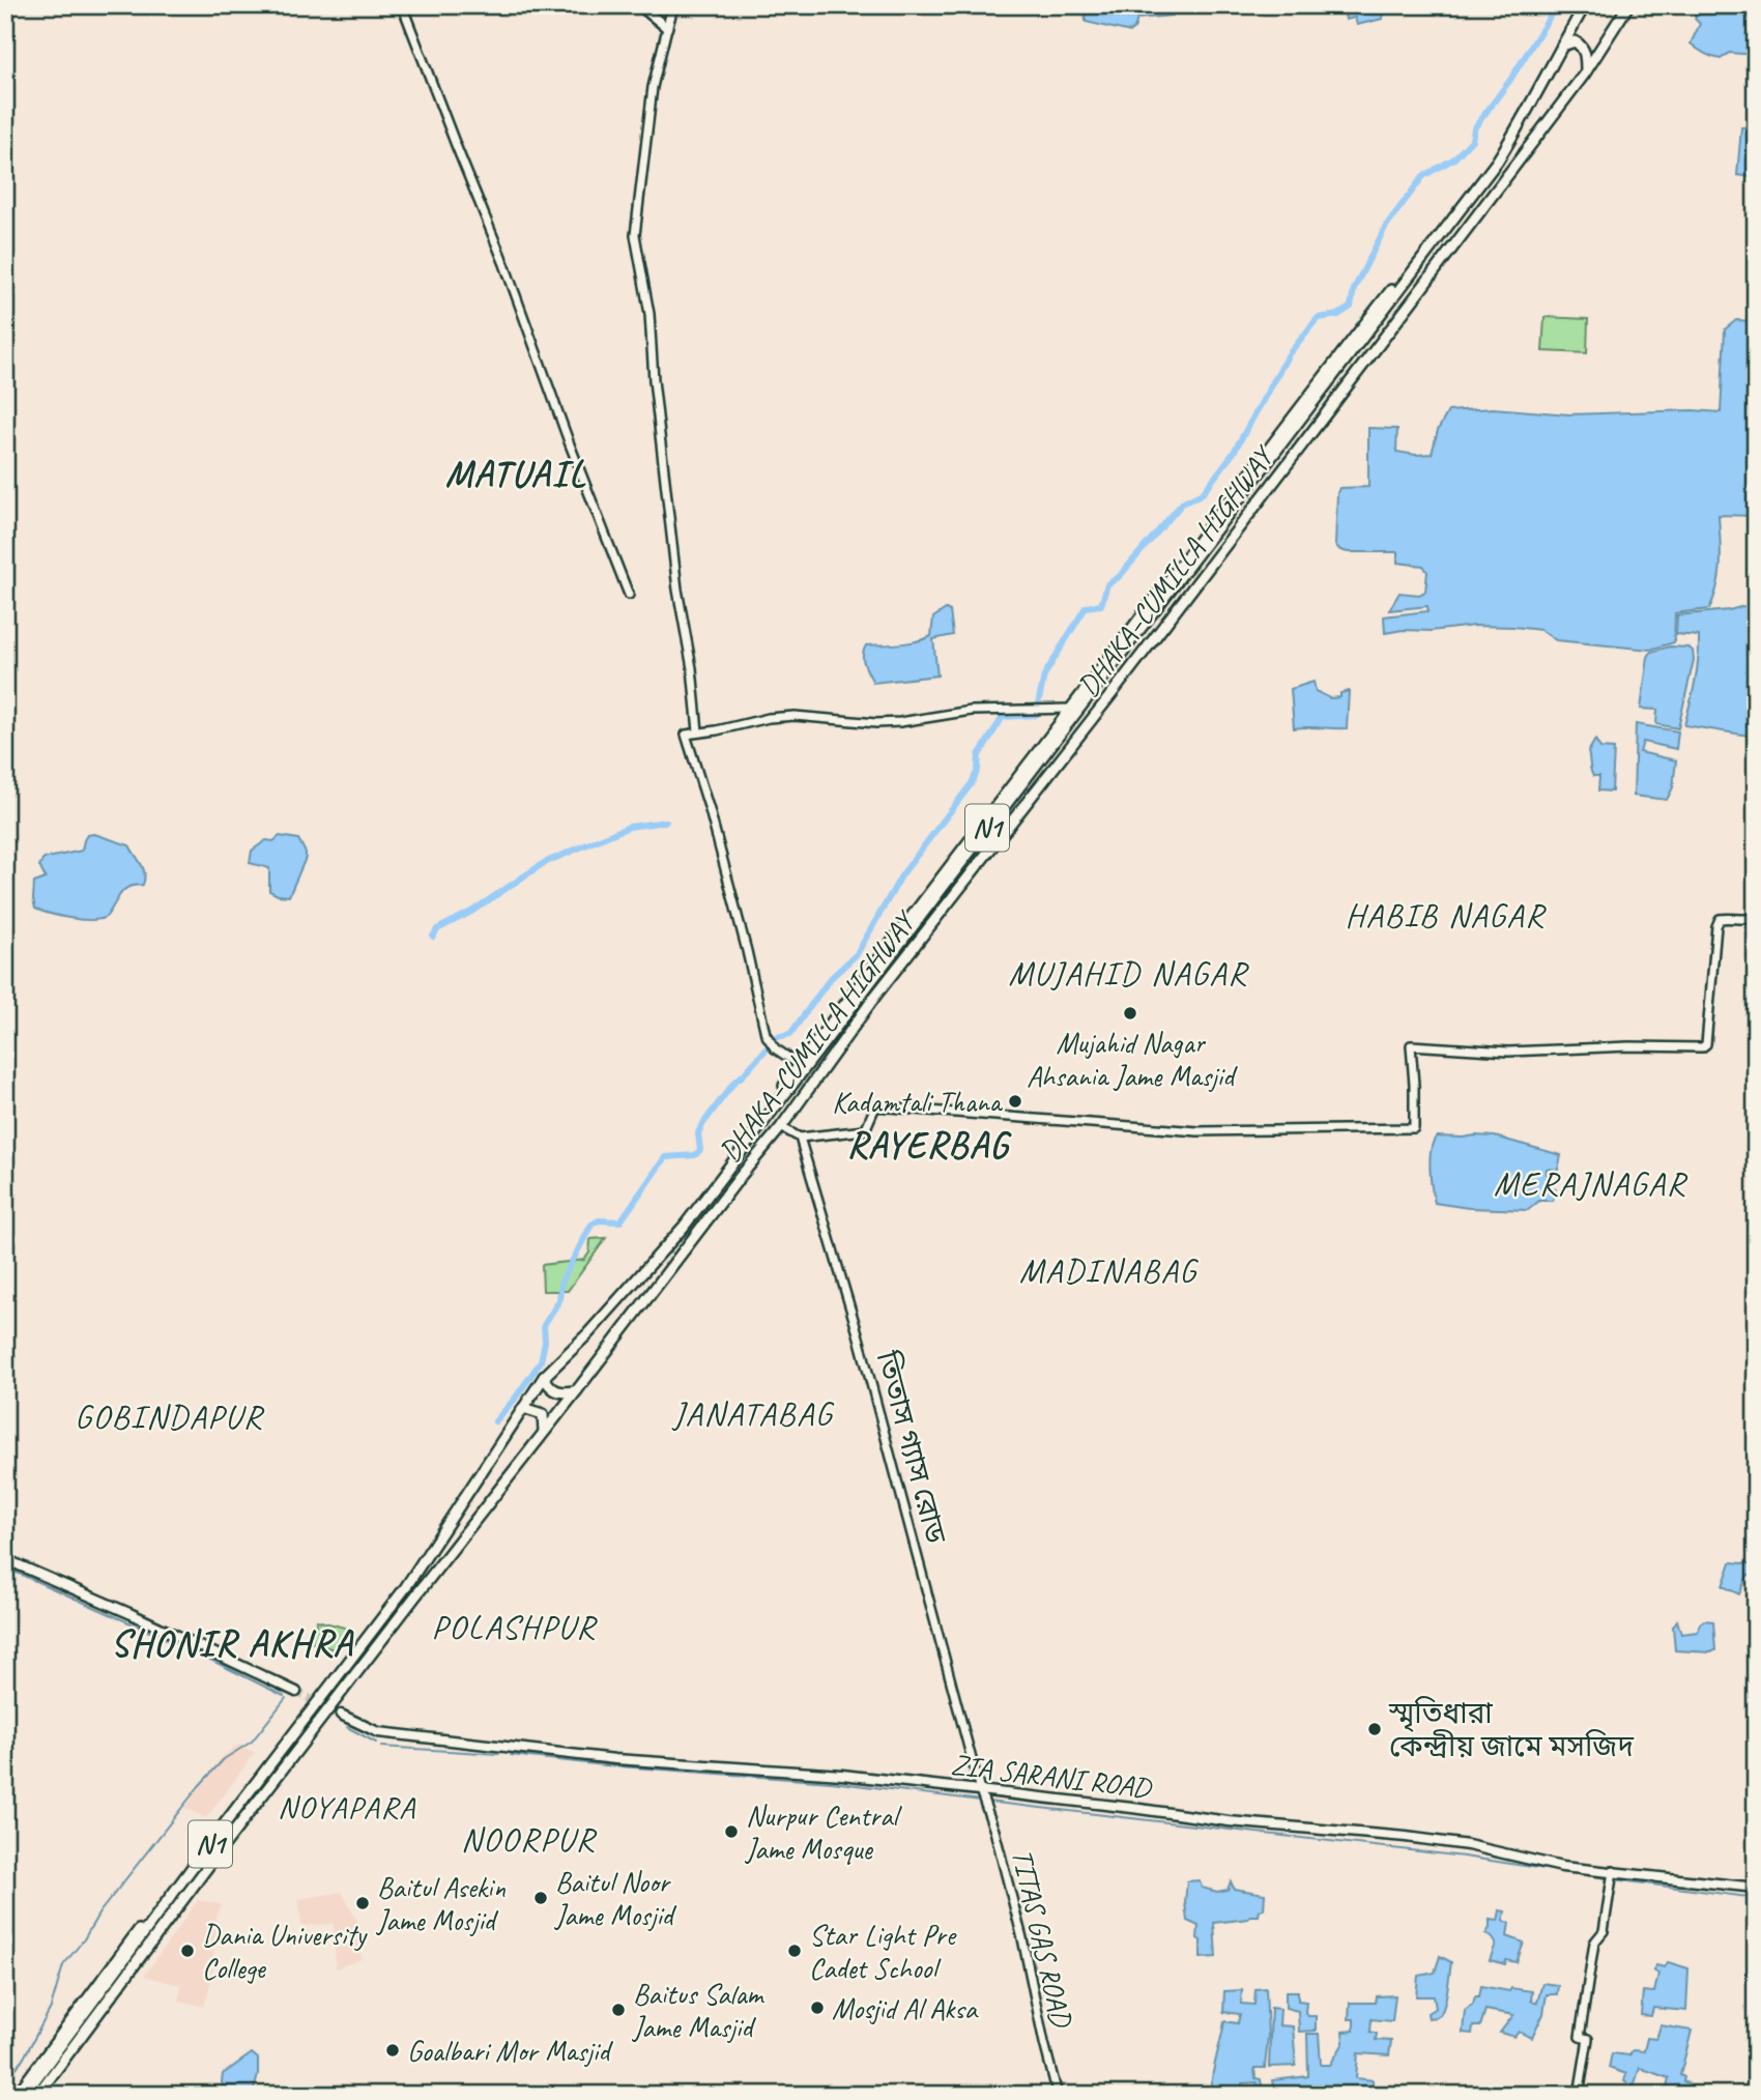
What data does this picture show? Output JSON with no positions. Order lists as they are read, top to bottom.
{
  "streets": {
    "highway": ["DHAKA–CUMILLA HIGHWAY", "N1"],
    "main road": ["ZIA SARANI ROAD"],
    "street": ["তিতাস গ্যাস রোড", "TITAS GAS ROAD"]
  },
  "crossings": [
    ["তিতাস গ্যাস রোড", "ZIA SARANI ROAD"],
    ["তিতাস গ্যাস রোড", "TITAS GAS ROAD"],
    ["ZIA SARANI ROAD", "TITAS GAS ROAD"]
  ],
  "districts": [
    "MATUAIL",
    "HABIB NAGAR",
    "MUJAHID NAGAR",
    "RAYERBAG",
    "MERAJNAGAR",
    "MADINABAG",
    "JANATABAG",
    "GOBINDAPUR",
    "POLASHPUR",
    "SHONIR AKHRA",
    "NOYAPARA",
    "NOORPUR"
  ],
  "places": [
    "Mujahid Nagar Ahsania Jame Masjid",
    "Kadamtali Thana",
    "স্মৃতিধারা কেন্দ্রীয় জামে মসজিদ",
    "Nurpur Central Jame Mosque",
    "Baitul Noor Jame Mosjid",
    "Baitul Asekin Jame Mosjid",
    "Dania University College",
    "Star Light Pre Cadet School",
    "Mosjid Al Aksa",
    "Baitus Salam Jame Masjid",
    "Goalbari Mor Masjid"
  ]
}
